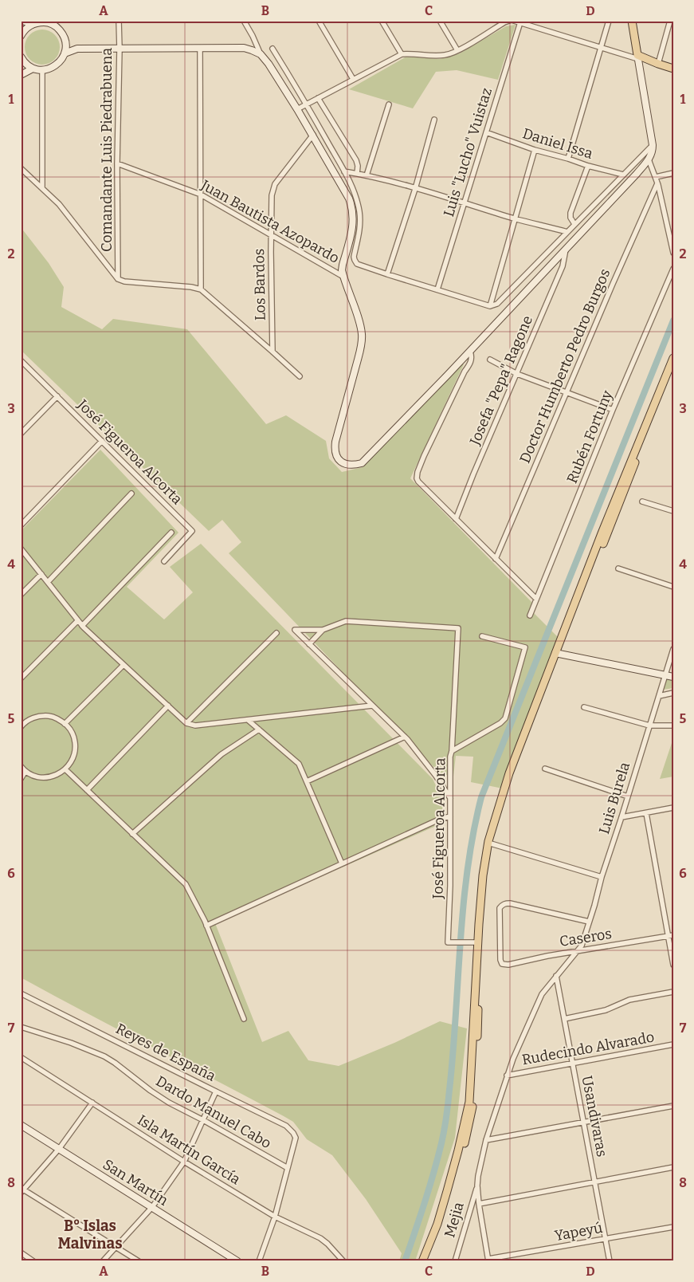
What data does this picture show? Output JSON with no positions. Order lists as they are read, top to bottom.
{
  "streets": {
    "main road": ["San Martín"],
    "street": [
      "Daniel Issa",
      "Comandante Luis Piedrabuena",
      "Luis \"Lucho\" Vuistaz",
      "Juan Bautista Azopardo",
      "Los Bardos",
      "Doctor Humberto Pedro Burgos",
      "Josefa \"Pepa\" Ragone",
      "Rubén Fortuny",
      "José Figueroa Alcorta",
      "Luis Burela",
      "Caseros",
      "Rudecindo Alvarado",
      "Reyes de España",
      "Dardo Manuel Cabo",
      "Usandivaras",
      "Isla Martín García",
      "Mejia",
      "Yapeyú"
    ]
  },
  "crossings": [
    ["Daniel Issa", "Luis \"Lucho\" Vuistaz"],
    ["Comandante Luis Piedrabuena", "Juan Bautista Azopardo"],
    ["Luis \"Lucho\" Vuistaz", "Juan Bautista Azopardo"],
    ["Juan Bautista Azopardo", "Los Bardos"],
    ["Luis Burela", "Caseros"],
    ["Luis Burela", "Rudecindo Alvarado"],
    ["Luis Burela", "Usandivaras"],
    ["Luis Burela", "Mejia"],
    ["Rudecindo Alvarado", "Usandivaras"],
    ["Reyes de España", "Dardo Manuel Cabo"],
    ["Usandivaras", "Yapeyú"]
  ],
  "districts": ["B° Islas Malvinas"],
  "grid": {
    "columns": [
      "A",
      "B",
      "C",
      "D"
    ],
    "rows": [
      "1",
      "2",
      "3",
      "4",
      "5",
      "6",
      "7",
      "8"
    ]
  }
}
